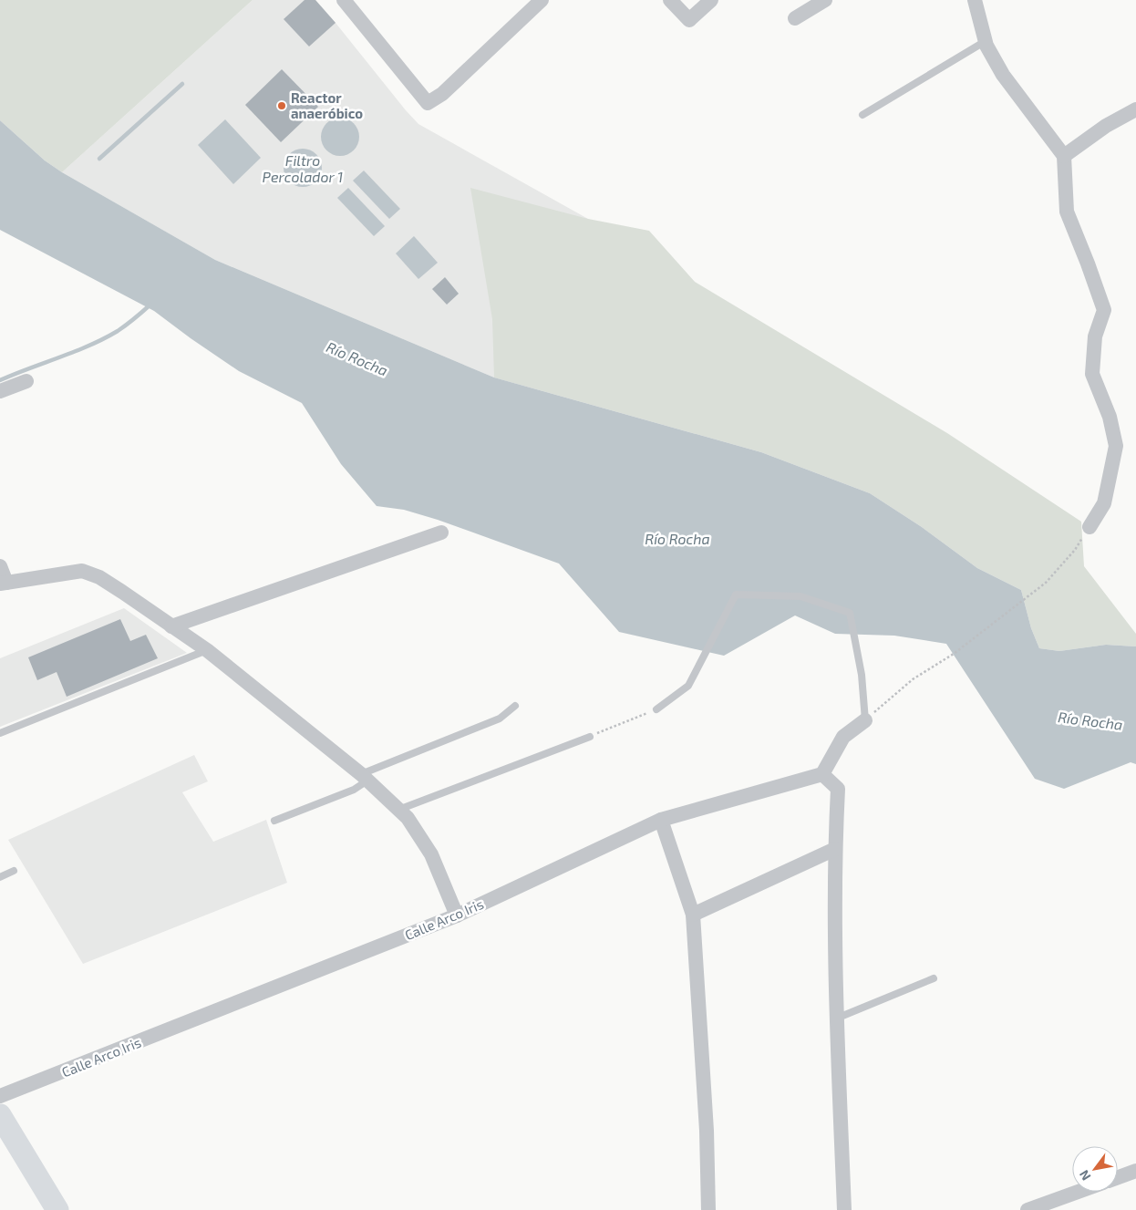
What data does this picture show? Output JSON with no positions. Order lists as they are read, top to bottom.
{
  "streets": {
    "street": ["Calle Arco Iris"]
  },
  "water": ["Filtro Percolador 1", "Río Rocha"],
  "places": ["Reactor anaeróbico"],
  "north": "bottom left"
}
